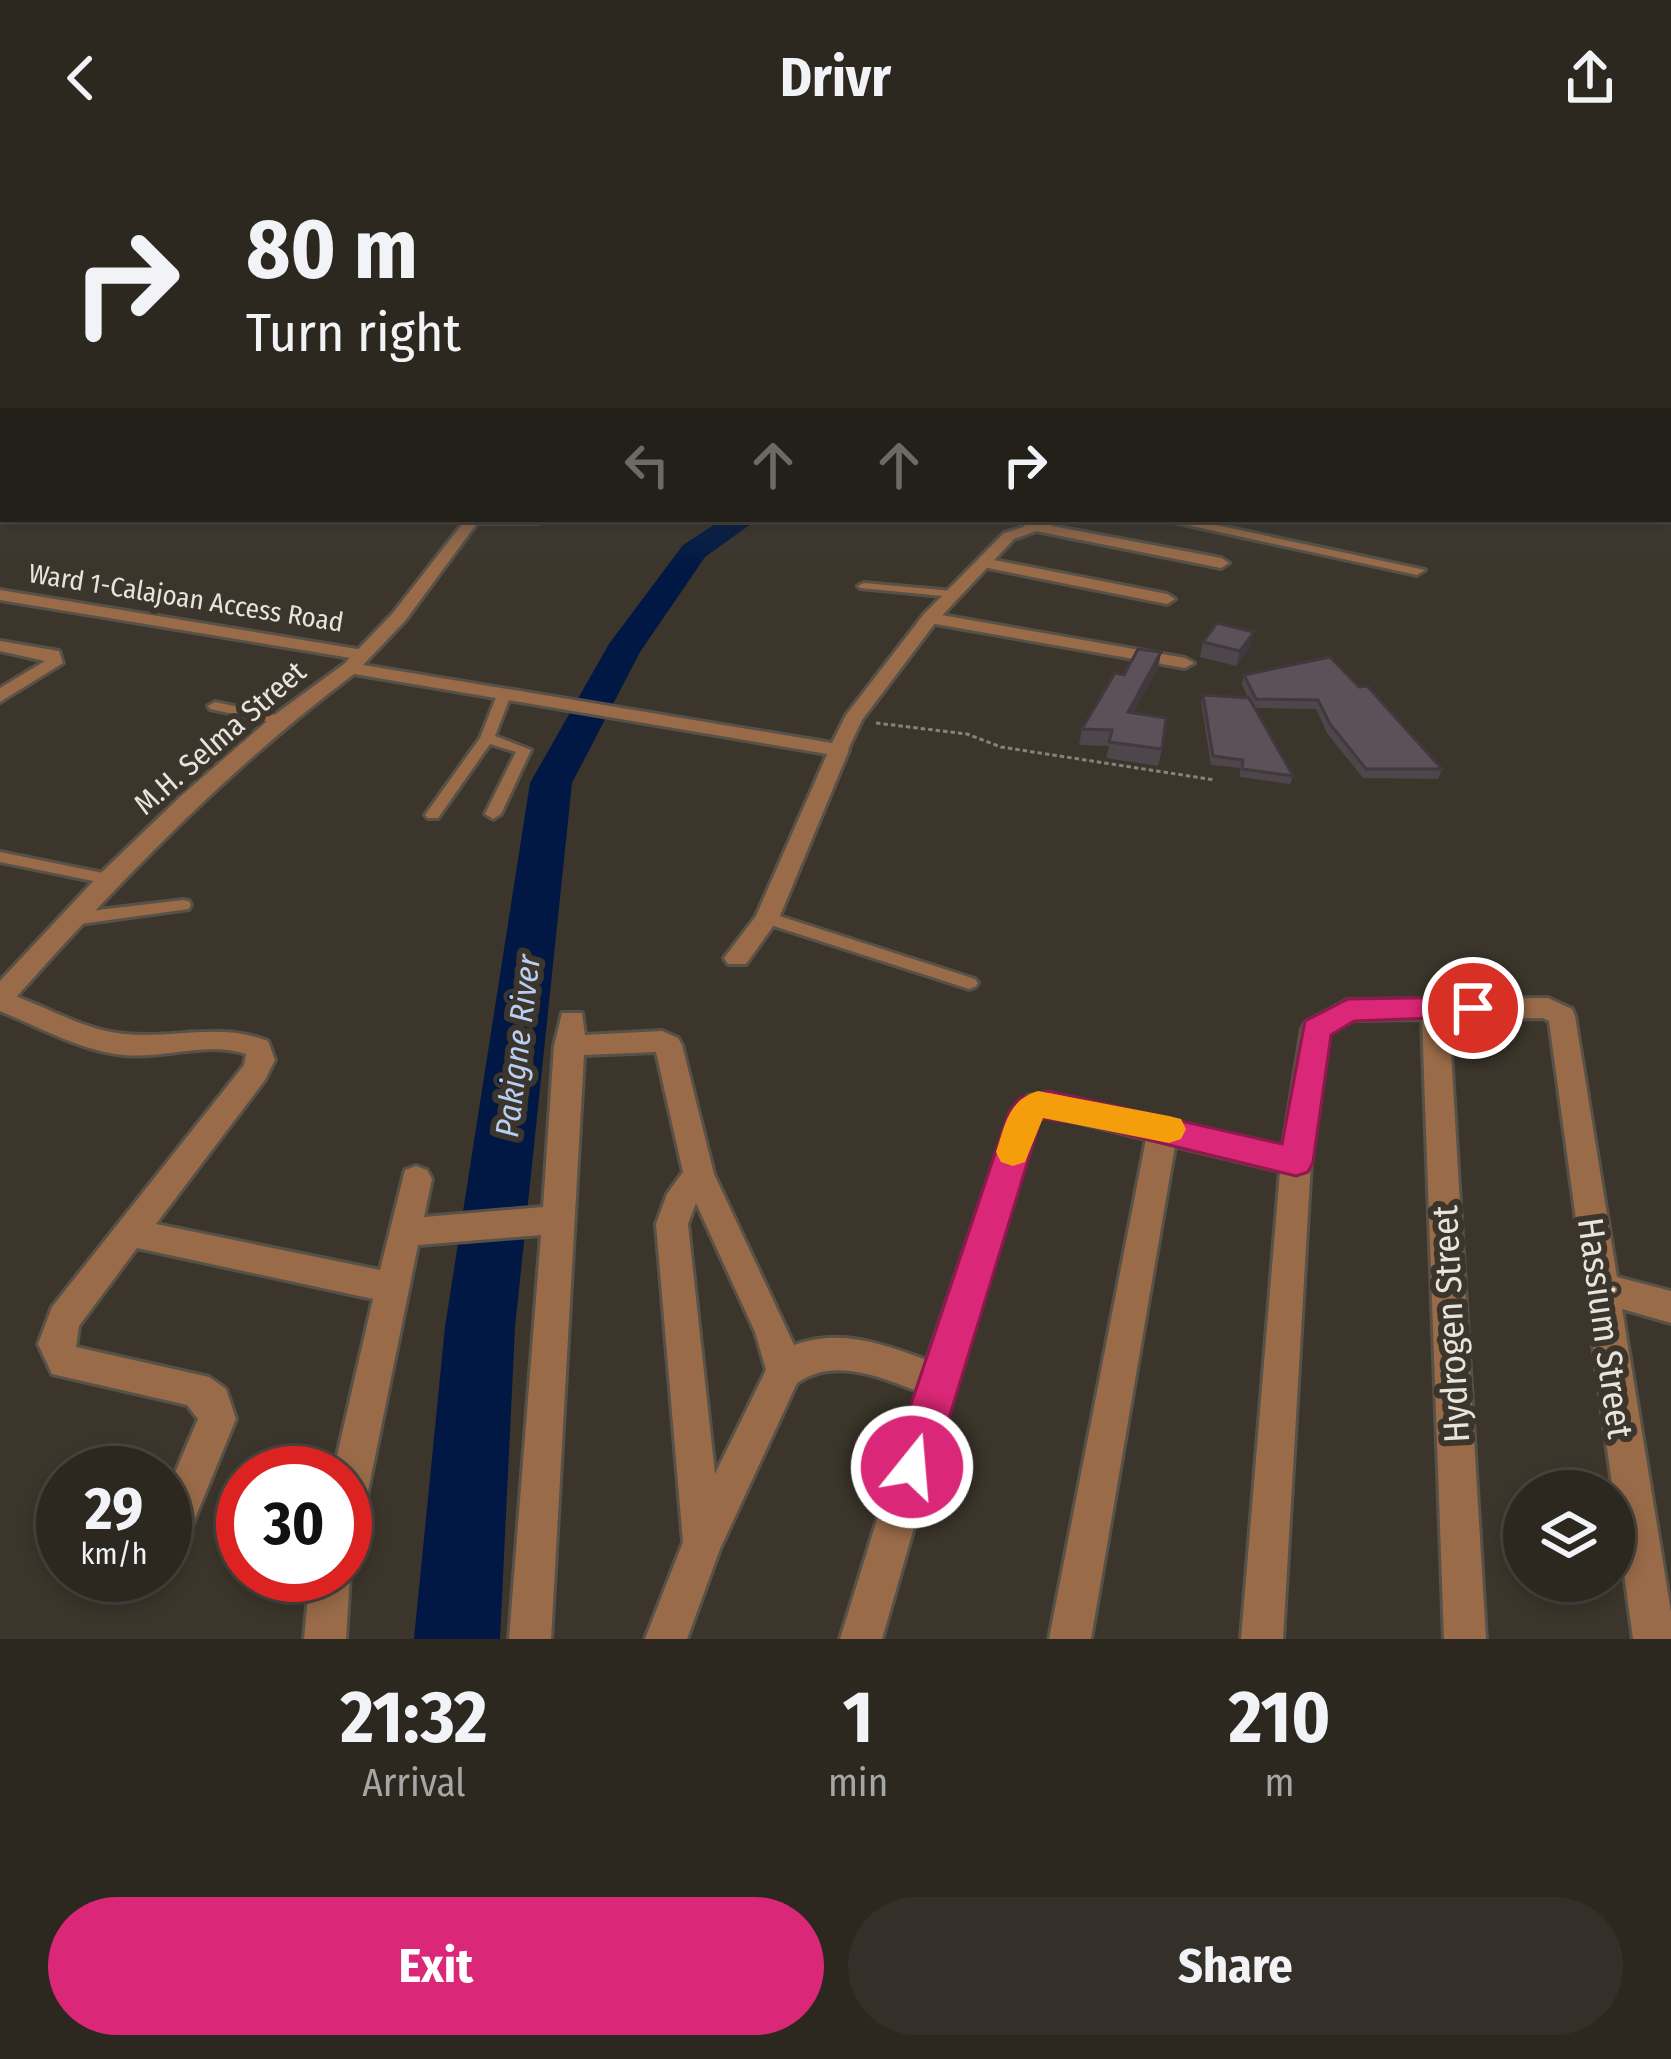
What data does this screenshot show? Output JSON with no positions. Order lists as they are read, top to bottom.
{
  "streets": {
    "street": [
      "Ward 1-Calajoan Access Road",
      "M.H. Selma Street",
      "Hydrogen Street",
      "Hassium Street"
    ]
  },
  "crossings": [
    ["Ward 1-Calajoan Access Road", "M.H. Selma Street"],
    ["Hydrogen Street", "Hassium Street"]
  ],
  "water": ["Pakigne River"],
  "page": {
    "header": "Drivr",
    "turn": ["80 m", "Turn right"],
    "speed": "29 km/h",
    "limit": "30",
    "eta": [
      "21:32",
      "Arrival",
      "1",
      "min",
      "210",
      "m"
    ],
    "buttons": ["Exit", "Share"]
  }
}
